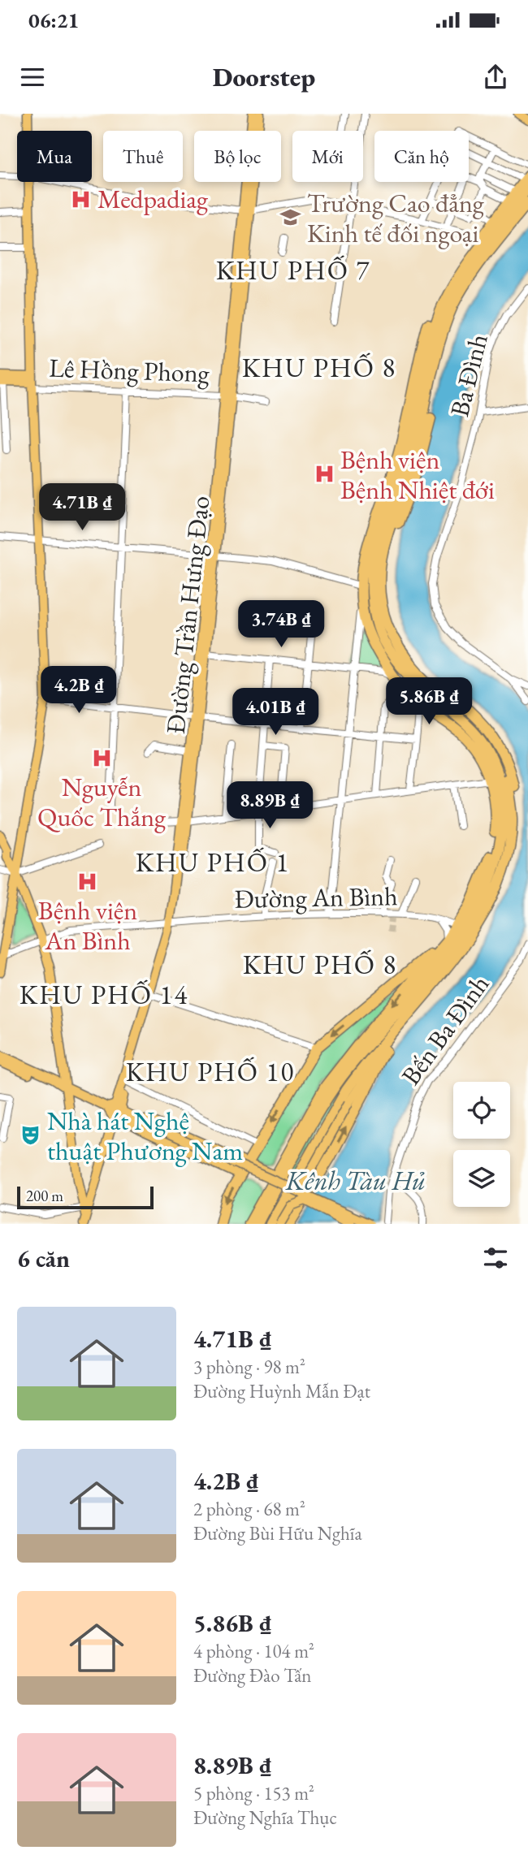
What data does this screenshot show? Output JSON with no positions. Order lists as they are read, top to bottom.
{
  "streets": {
    "main road": ["Lê Hồng Phong", "Đường Trần Hưng Đạo"],
    "street": ["Ba Đình", "Đường An Bình", "Bến Ba Đình"]
  },
  "crossings": [
    ["Lê Hồng Phong", "Đường Trần Hưng Đạo"],
    ["Đường Trần Hưng Đạo", "Đường An Bình"]
  ],
  "districts": [
    "KHU PHỐ 7",
    "KHU PHỐ 8",
    "KHU PHỐ 1",
    "KHU PHỐ 8",
    "KHU PHỐ 14",
    "KHU PHỐ 10"
  ],
  "water": ["Kênh Tàu Hủ"],
  "places": {
    "hospital": [
      "Medpadiag",
      "Bệnh viện Bệnh Nhiệt đới",
      "Nguyễn Quốc Thắng",
      "Bệnh viện An Bình"
    ],
    "school or university": ["Trường Cao đẳng Kinh tế đối ngoại"],
    "theatre": ["Nhà hát Nghệ thuật Phương Nam"]
  },
  "scale_bar": "200 m",
  "page": {
    "status": "06:21",
    "header": "Doorstep",
    "chip": [
      "Mua",
      "Thuê",
      "Bộ lọc",
      "Mới",
      "Căn hộ"
    ],
    "price": [
      "4.71B ₫",
      "3.74B ₫",
      "4.2B ₫",
      "5.86B ₫",
      "4.01B ₫",
      "8.89B ₫"
    ],
    "scale": "200 m",
    "heading": "6 căn",
    "list": [
      {
        "name": "4.71B ₫",
        "note": "3 phòng · 98 m² · Đường Huỳnh Mẫn Đạt"
      },
      {
        "name": "4.2B ₫",
        "note": "2 phòng · 68 m² · Đường Bùi Hữu Nghĩa"
      },
      {
        "name": "5.86B ₫",
        "note": "4 phòng · 104 m² · Đường Đào Tấn"
      },
      {
        "name": "8.89B ₫",
        "note": "5 phòng · 153 m² · Đường Nghĩa Thục"
      }
    ]
  }
}
